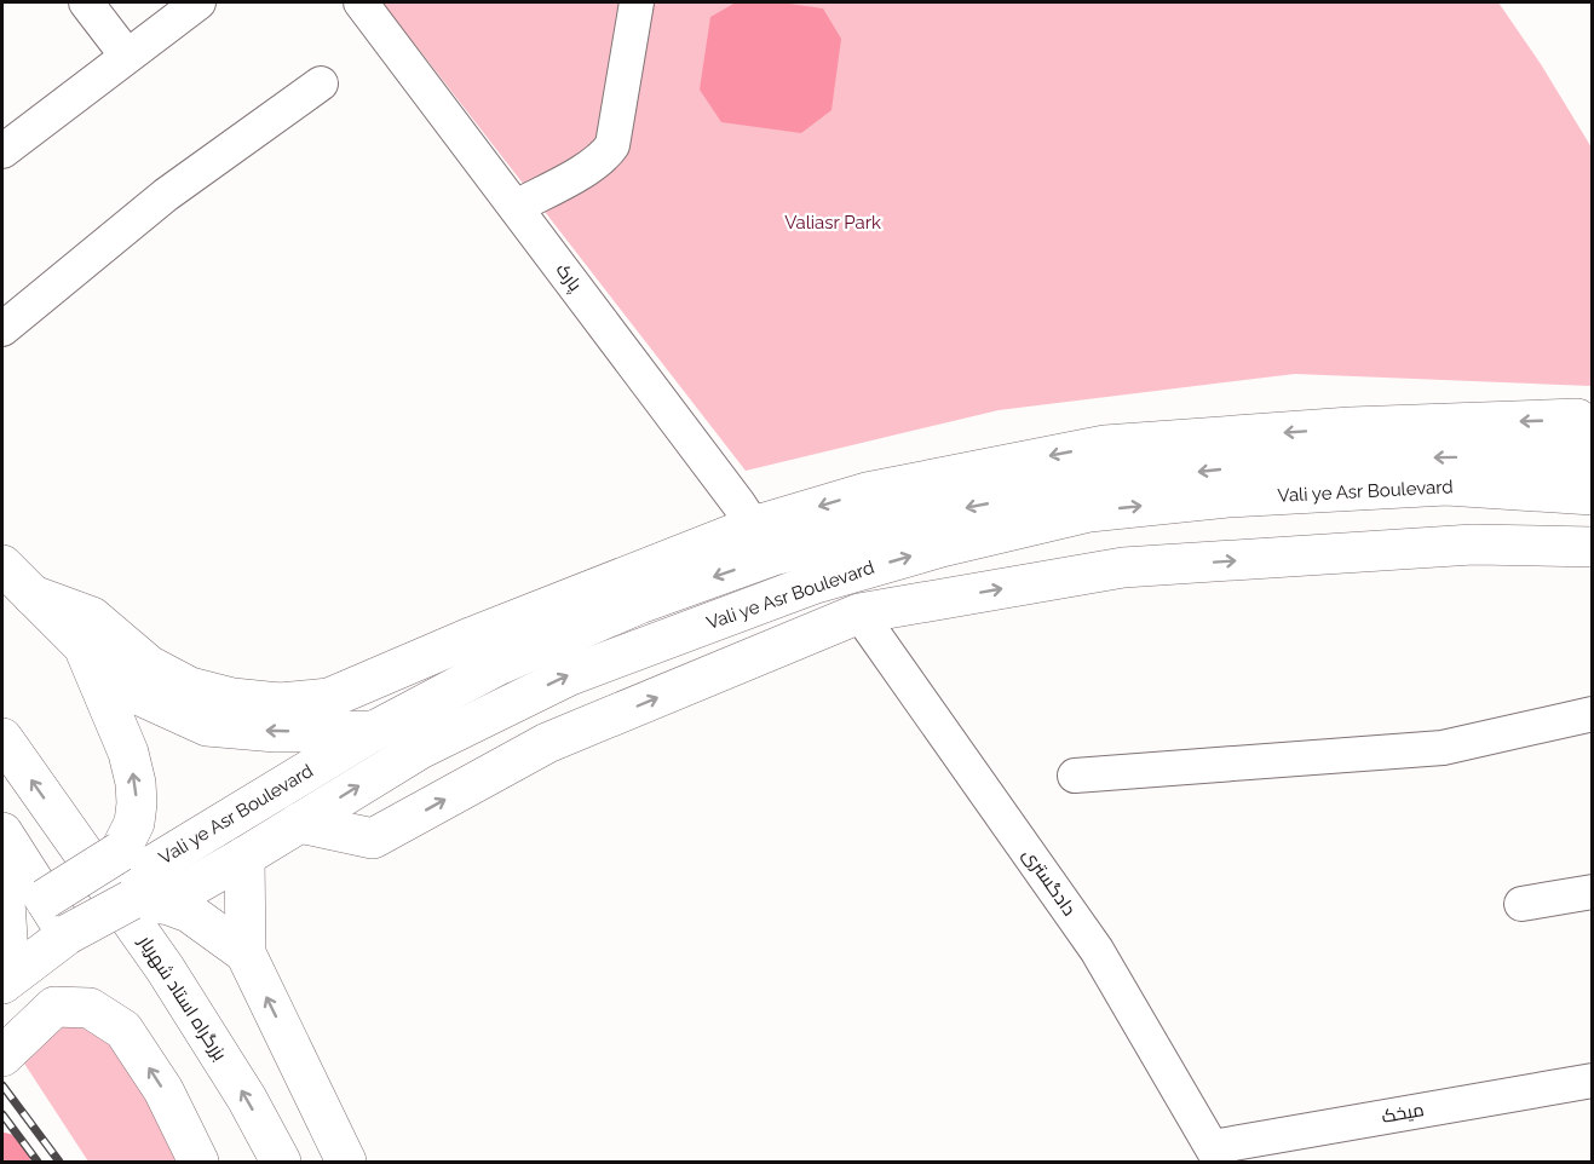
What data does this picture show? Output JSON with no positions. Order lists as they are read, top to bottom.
{
  "streets": {
    "main road": ["Vali ye Asr Boulevard", "بزرگراه استاد شهریار"],
    "street": ["پارک", "دادگستری", "میخک"]
  },
  "crossings": [
    ["پارک", "Vali ye Asr Boulevard"],
    ["دادگستری", "میخک"]
  ],
  "parks": ["Valiasr Park"]
}
